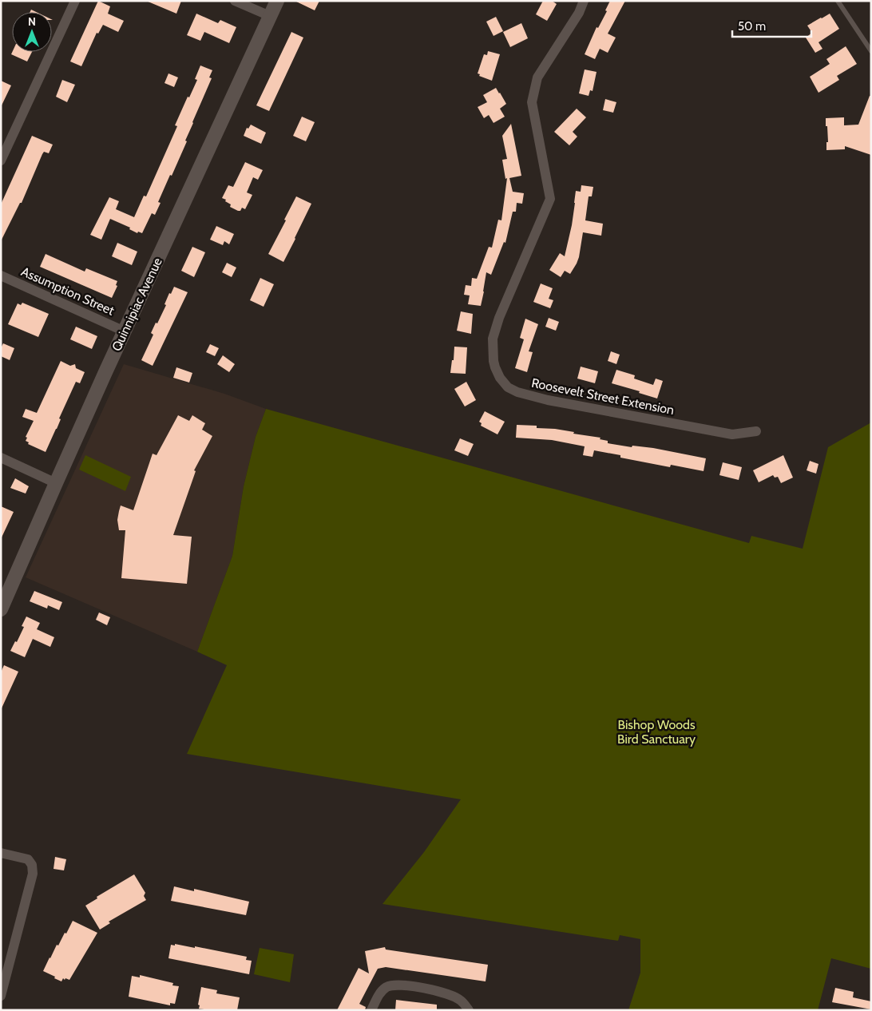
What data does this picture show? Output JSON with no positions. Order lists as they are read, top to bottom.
{
  "streets": {
    "main road": ["Quinnipiac Avenue"],
    "street": ["Assumption Street", "Roosevelt Street Extension"]
  },
  "crossings": [
    ["Assumption Street", "Quinnipiac Avenue"]
  ],
  "parks": ["Bishop Woods Bird Sanctuary"],
  "scale_bar": "50 m",
  "north": "top"
}
